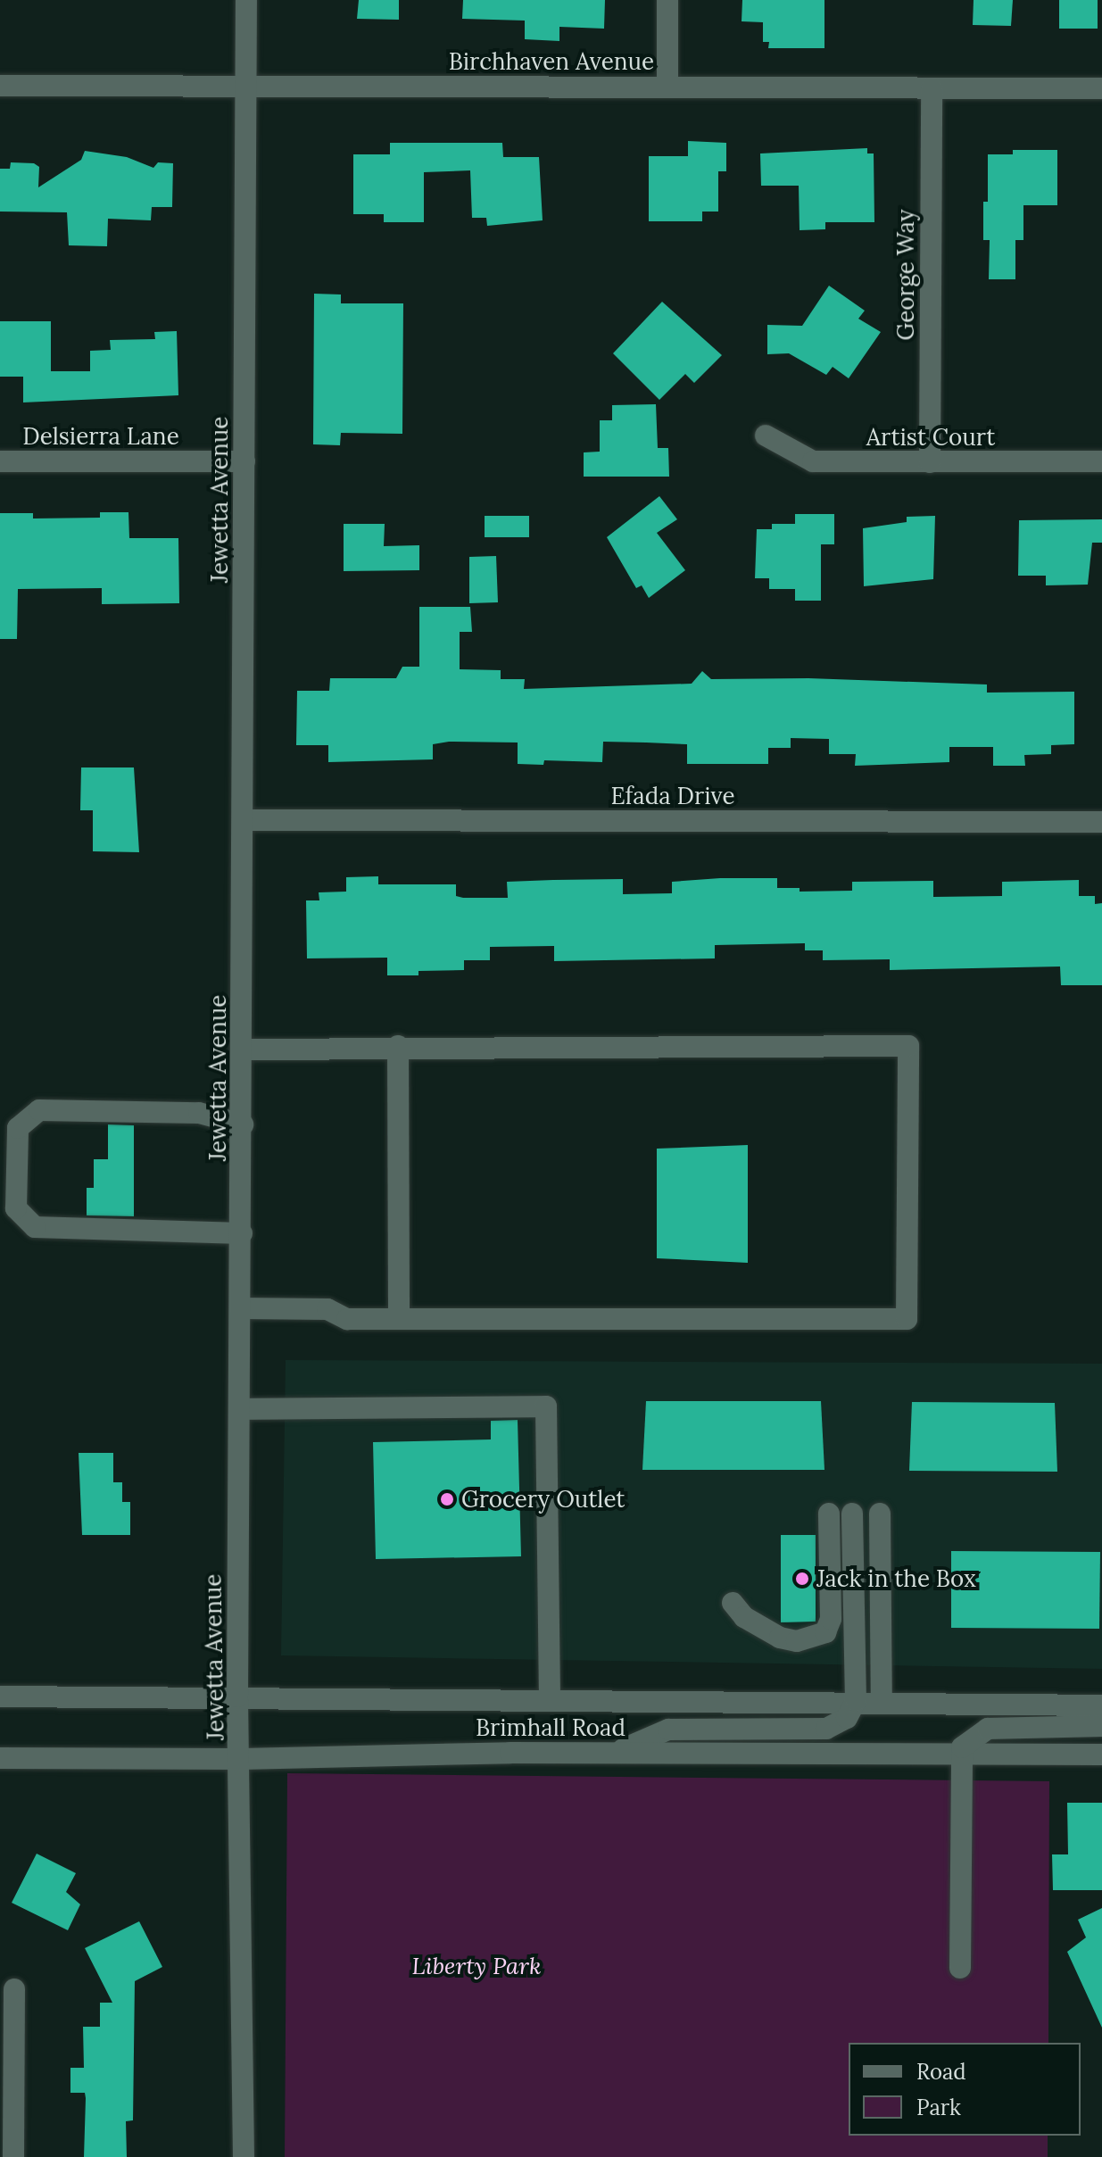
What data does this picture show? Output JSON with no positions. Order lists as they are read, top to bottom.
{
  "streets": {
    "street": [
      "Birchhaven Avenue",
      "George Way",
      "Delsierra Lane",
      "Artist Court",
      "Jewetta Avenue",
      "Efada Drive",
      "Brimhall Road"
    ]
  },
  "crossings": [
    ["Birchhaven Avenue", "George Way"],
    ["Birchhaven Avenue", "Jewetta Avenue"],
    ["George Way", "Artist Court"],
    ["Delsierra Lane", "Jewetta Avenue"],
    ["Jewetta Avenue", "Efada Drive"],
    ["Jewetta Avenue", "Brimhall Road"]
  ],
  "parks": ["Liberty Park"],
  "places": ["Grocery Outlet", "Jack in the Box"],
  "legend": ["Road", "Park"]
}
